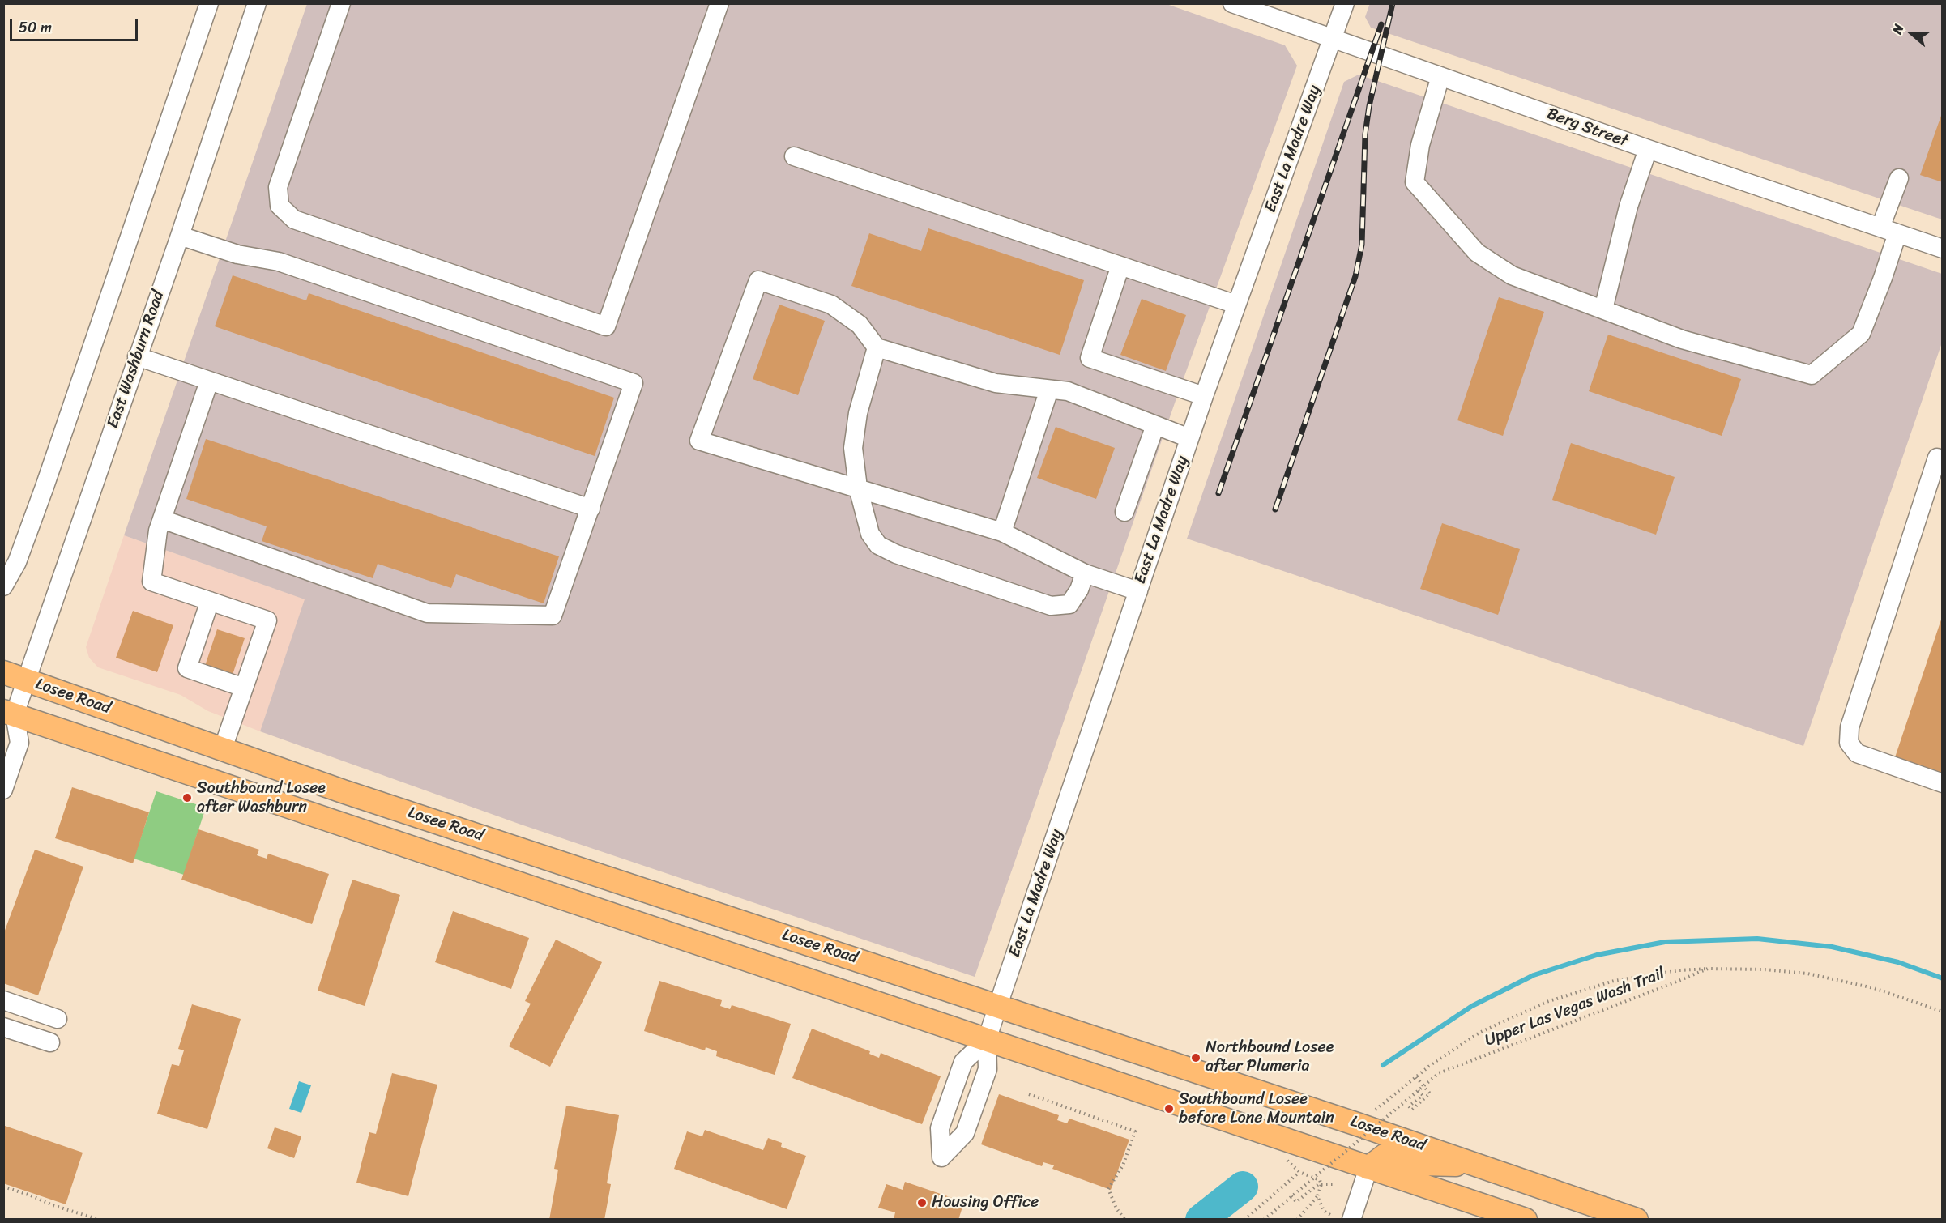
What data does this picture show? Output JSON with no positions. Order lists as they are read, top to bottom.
{
  "streets": {
    "main road": ["Losee Road"],
    "street": ["Berg Street", "East La Madre Way", "East Washburn Road"],
    "path": ["Upper Las Vegas Wash Trail"]
  },
  "crossings": [
    ["Berg Street", "East La Madre Way"],
    ["East La Madre Way", "Losee Road"],
    ["East Washburn Road", "Losee Road"]
  ],
  "places": [
    "Southbound Losee after Washburn",
    "Northbound Losee after Plumeria",
    "Southbound Losee before Lone Mountain",
    "Housing Office"
  ],
  "scale_bar": "50 m",
  "north": "left"
}
